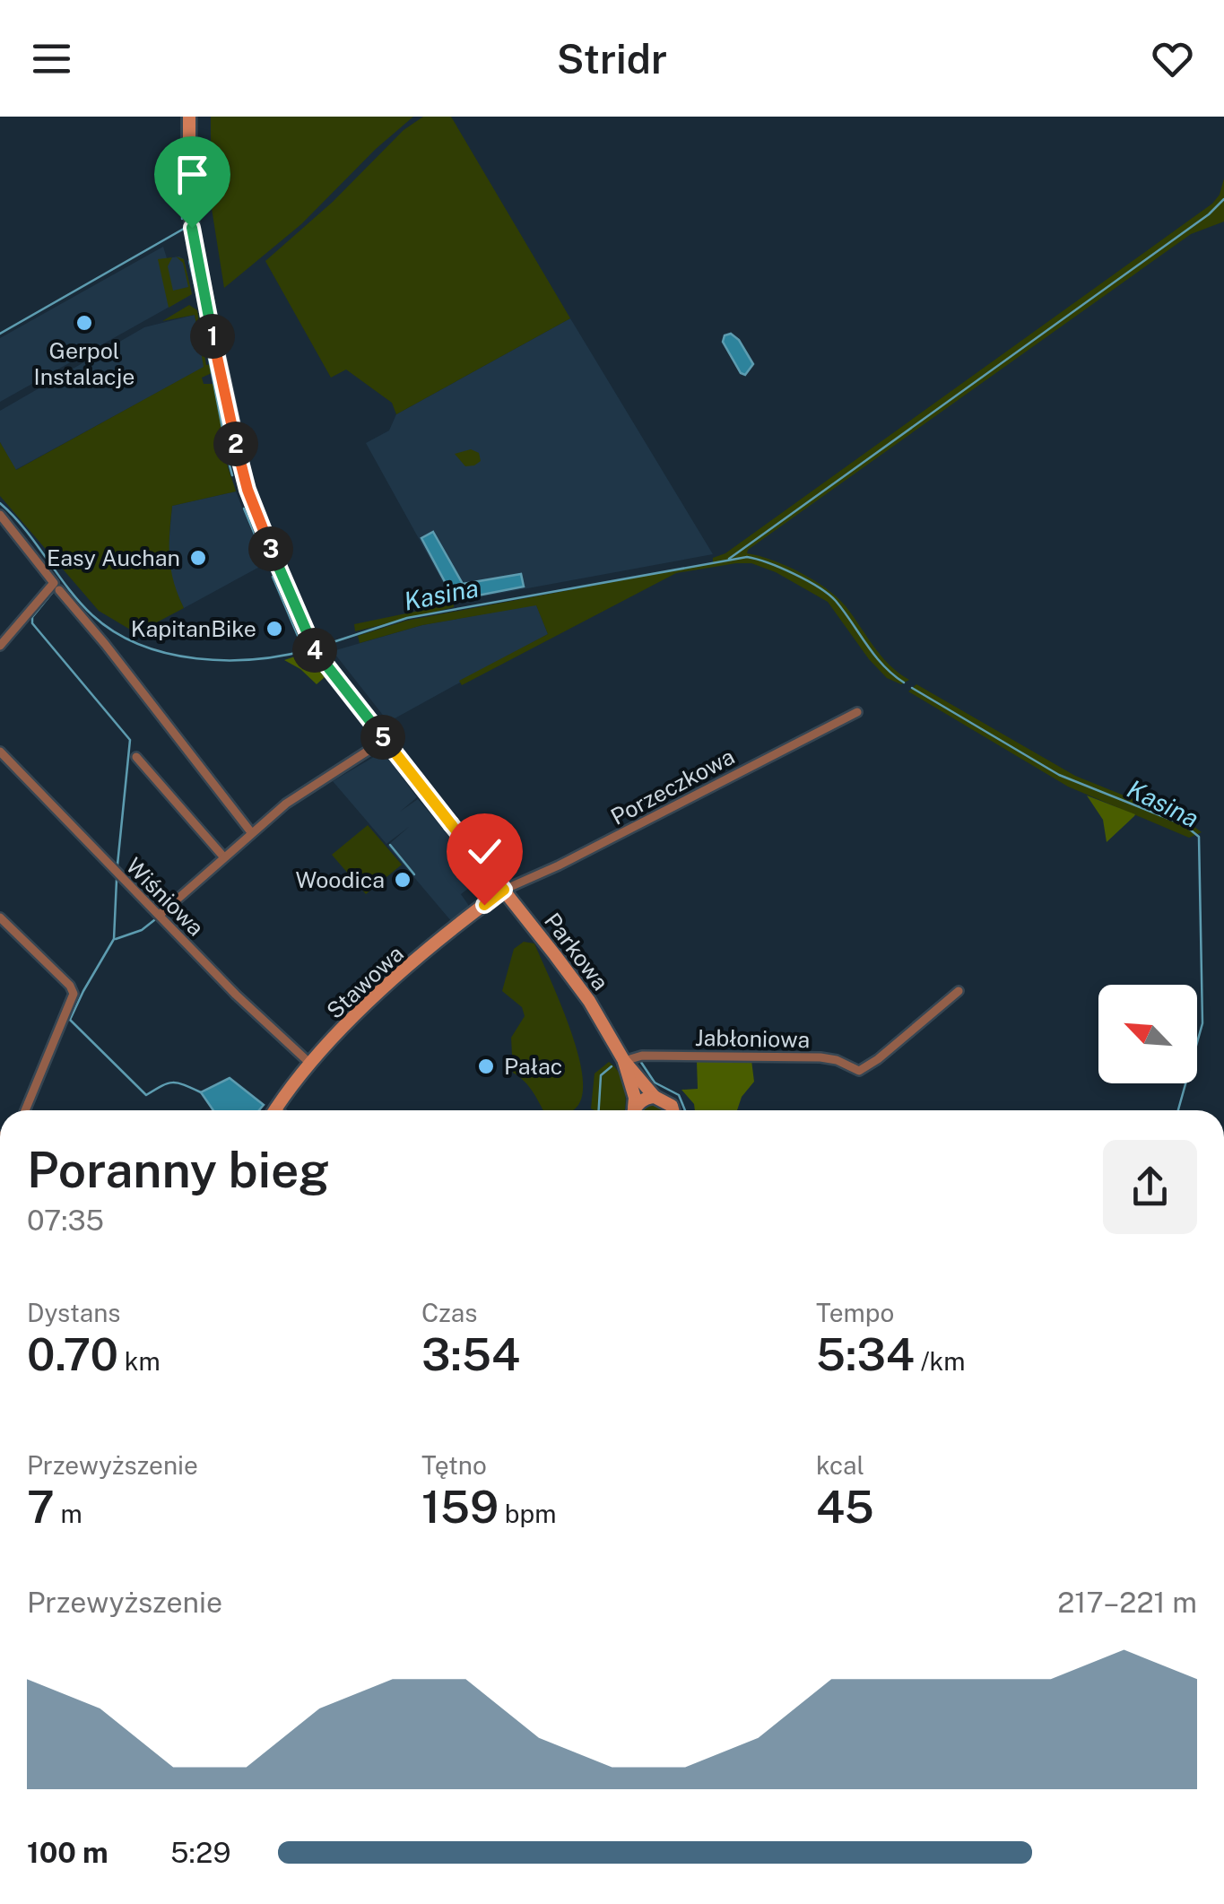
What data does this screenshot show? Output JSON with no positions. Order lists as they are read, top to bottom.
{
  "streets": {
    "main road": ["Parkowa", "Stawowa"],
    "street": ["Porzeczkowa", "Wiśniowa", "Jabłoniowa"]
  },
  "crossings": [
    ["Porzeczkowa", "Parkowa"],
    ["Porzeczkowa", "Stawowa"],
    ["Wiśniowa", "Stawowa"],
    ["Parkowa", "Stawowa"],
    ["Parkowa", "Jabłoniowa"]
  ],
  "water": ["Kasina"],
  "places": [
    "Gerpol Instalacje",
    "Easy Auchan",
    "KapitanBike",
    "Woodica",
    "Pałac"
  ],
  "north": "top left",
  "page": {
    "header": "Stridr",
    "pins": [
      "1",
      "2",
      "3",
      "4",
      "5"
    ],
    "heading": ["Poranny bieg", "07:35"],
    "stats": [
      ["Dystans", "0.70 km"],
      ["Czas", "3:54"],
      ["Tempo", "5:34 /km"],
      ["Przewyższenie", "7 m"],
      ["Tętno", "159 bpm"],
      ["kcal", "45"]
    ],
    "chart": ["Przewyższenie", "217–221 m"],
    "list": [
      {
        "name": "100 m",
        "note": "5:29"
      }
    ]
  }
}
